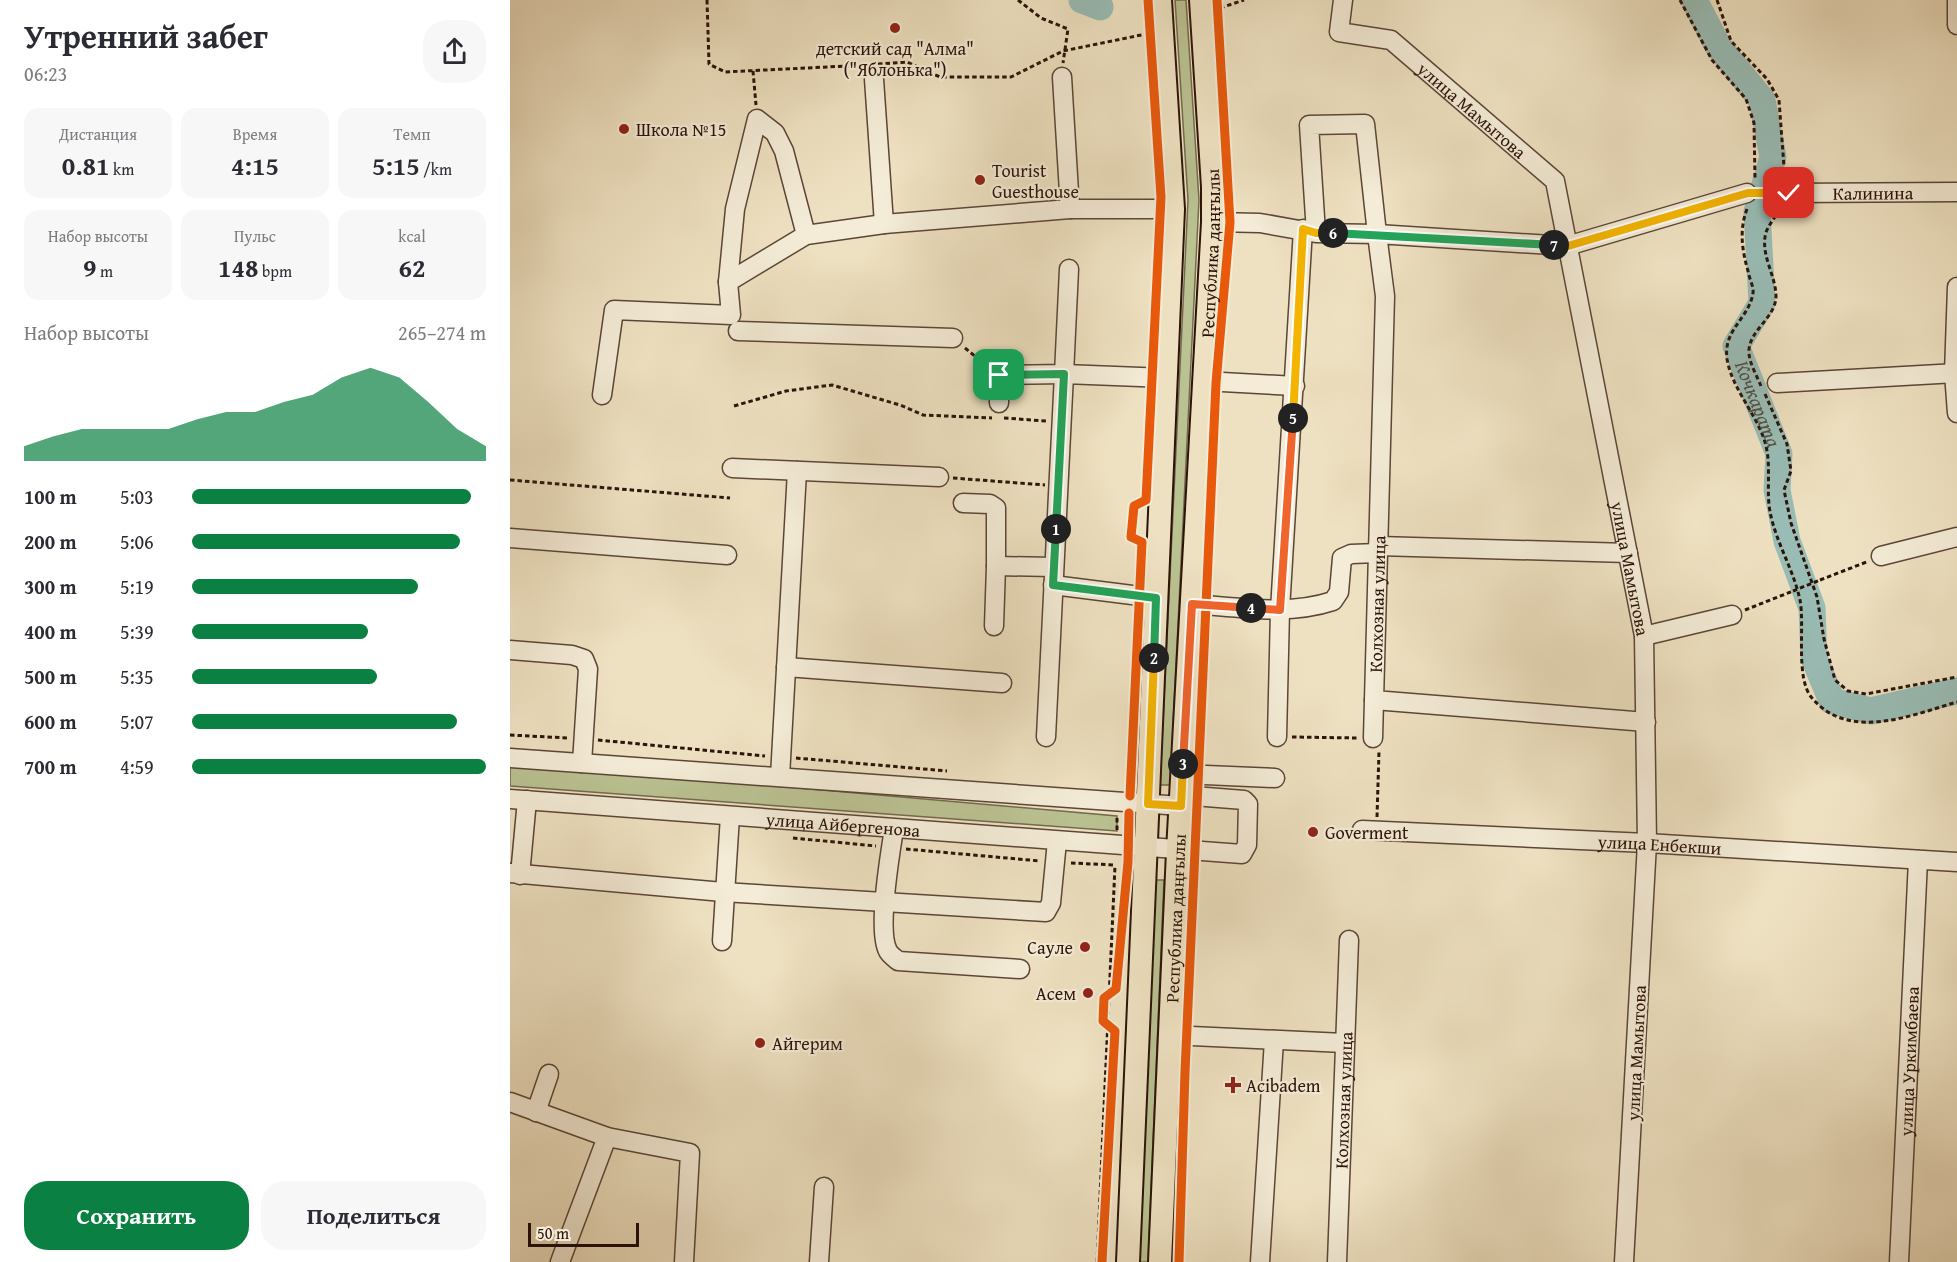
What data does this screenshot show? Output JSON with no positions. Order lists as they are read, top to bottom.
{
  "streets": {
    "main road": ["Республика даңғылы"],
    "street": [
      "улица Мамытова",
      "Калинина",
      "Колхозная улица",
      "улица Айбергенова",
      "улица Енбекши",
      "улица Уркимбаева"
    ]
  },
  "crossings": [
    ["улица Мамытова", "улица Енбекши"],
    ["Республика даңғылы", "улица Айбергенова"],
    ["улица Енбекши", "улица Уркимбаева"]
  ],
  "water": ["Кочкарата"],
  "places": {
    "other": [
      "детский сад \"Алма\" (\"Яблонька\")",
      "Школа №15",
      "Tourist Guesthouse",
      "Goverment",
      "Сауле",
      "Асем",
      "Айгерим"
    ],
    "health": ["Acibadem"]
  },
  "scale_bar": "50 m",
  "page": {
    "heading": ["Утренний забег", "06:23"],
    "stats": [
      ["Дистанция", "0.81 km"],
      ["Время", "4:15"],
      ["Темп", "5:15 /km"],
      ["Набор высоты", "9 m"],
      ["Пульс", "148 bpm"],
      ["kcal", "62"]
    ],
    "pins": [
      "6",
      "7",
      "5",
      "1",
      "4",
      "2",
      "3"
    ],
    "chart": ["Набор высоты", "265–274 m"],
    "list": [
      {
        "name": "100 m",
        "note": "5:03"
      },
      {
        "name": "200 m",
        "note": "5:06"
      },
      {
        "name": "300 m",
        "note": "5:19"
      },
      {
        "name": "400 m",
        "note": "5:39"
      },
      {
        "name": "500 m",
        "note": "5:35"
      },
      {
        "name": "600 m",
        "note": "5:07"
      },
      {
        "name": "700 m",
        "note": "4:59"
      }
    ],
    "buttons": ["Сохранить", "Поделиться"],
    "scale": "50 m"
  }
}
